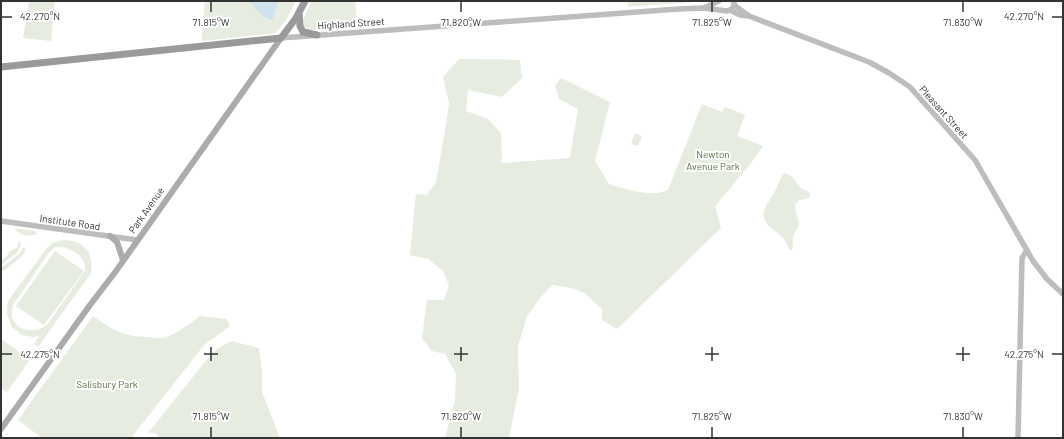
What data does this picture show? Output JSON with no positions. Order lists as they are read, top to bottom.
{
  "streets": {
    "highway": ["Highland Street", "Park Avenue"],
    "main road": ["Pleasant Street", "Institute Road"]
  },
  "crossings": [
    ["Highland Street", "Pleasant Street"],
    ["Highland Street", "Park Avenue"],
    ["Park Avenue", "Institute Road"]
  ],
  "parks": ["Newton Avenue Park", "Salisbury Park"],
  "coordinates": [
    "42.270°N",
    "71.815°W",
    "71.820°W",
    "71.825°W",
    "71.830°W",
    "42.275°N"
  ]
}
